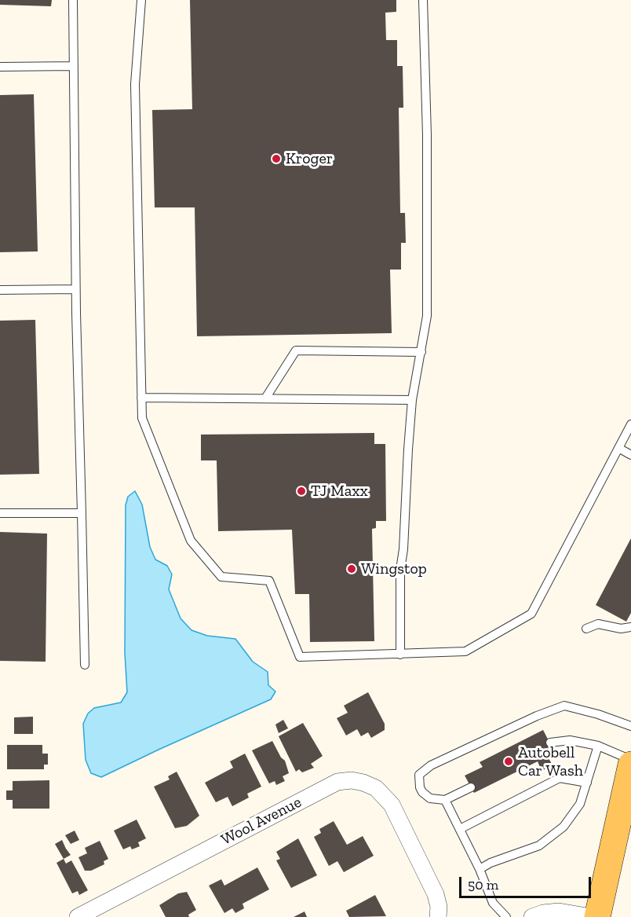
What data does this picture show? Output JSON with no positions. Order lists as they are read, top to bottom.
{
  "streets": {
    "street": ["Wool Avenue"]
  },
  "places": [
    "Kroger",
    "TJ Maxx",
    "Wingstop",
    "Autobell Car Wash"
  ],
  "scale_bar": "50 m"
}
